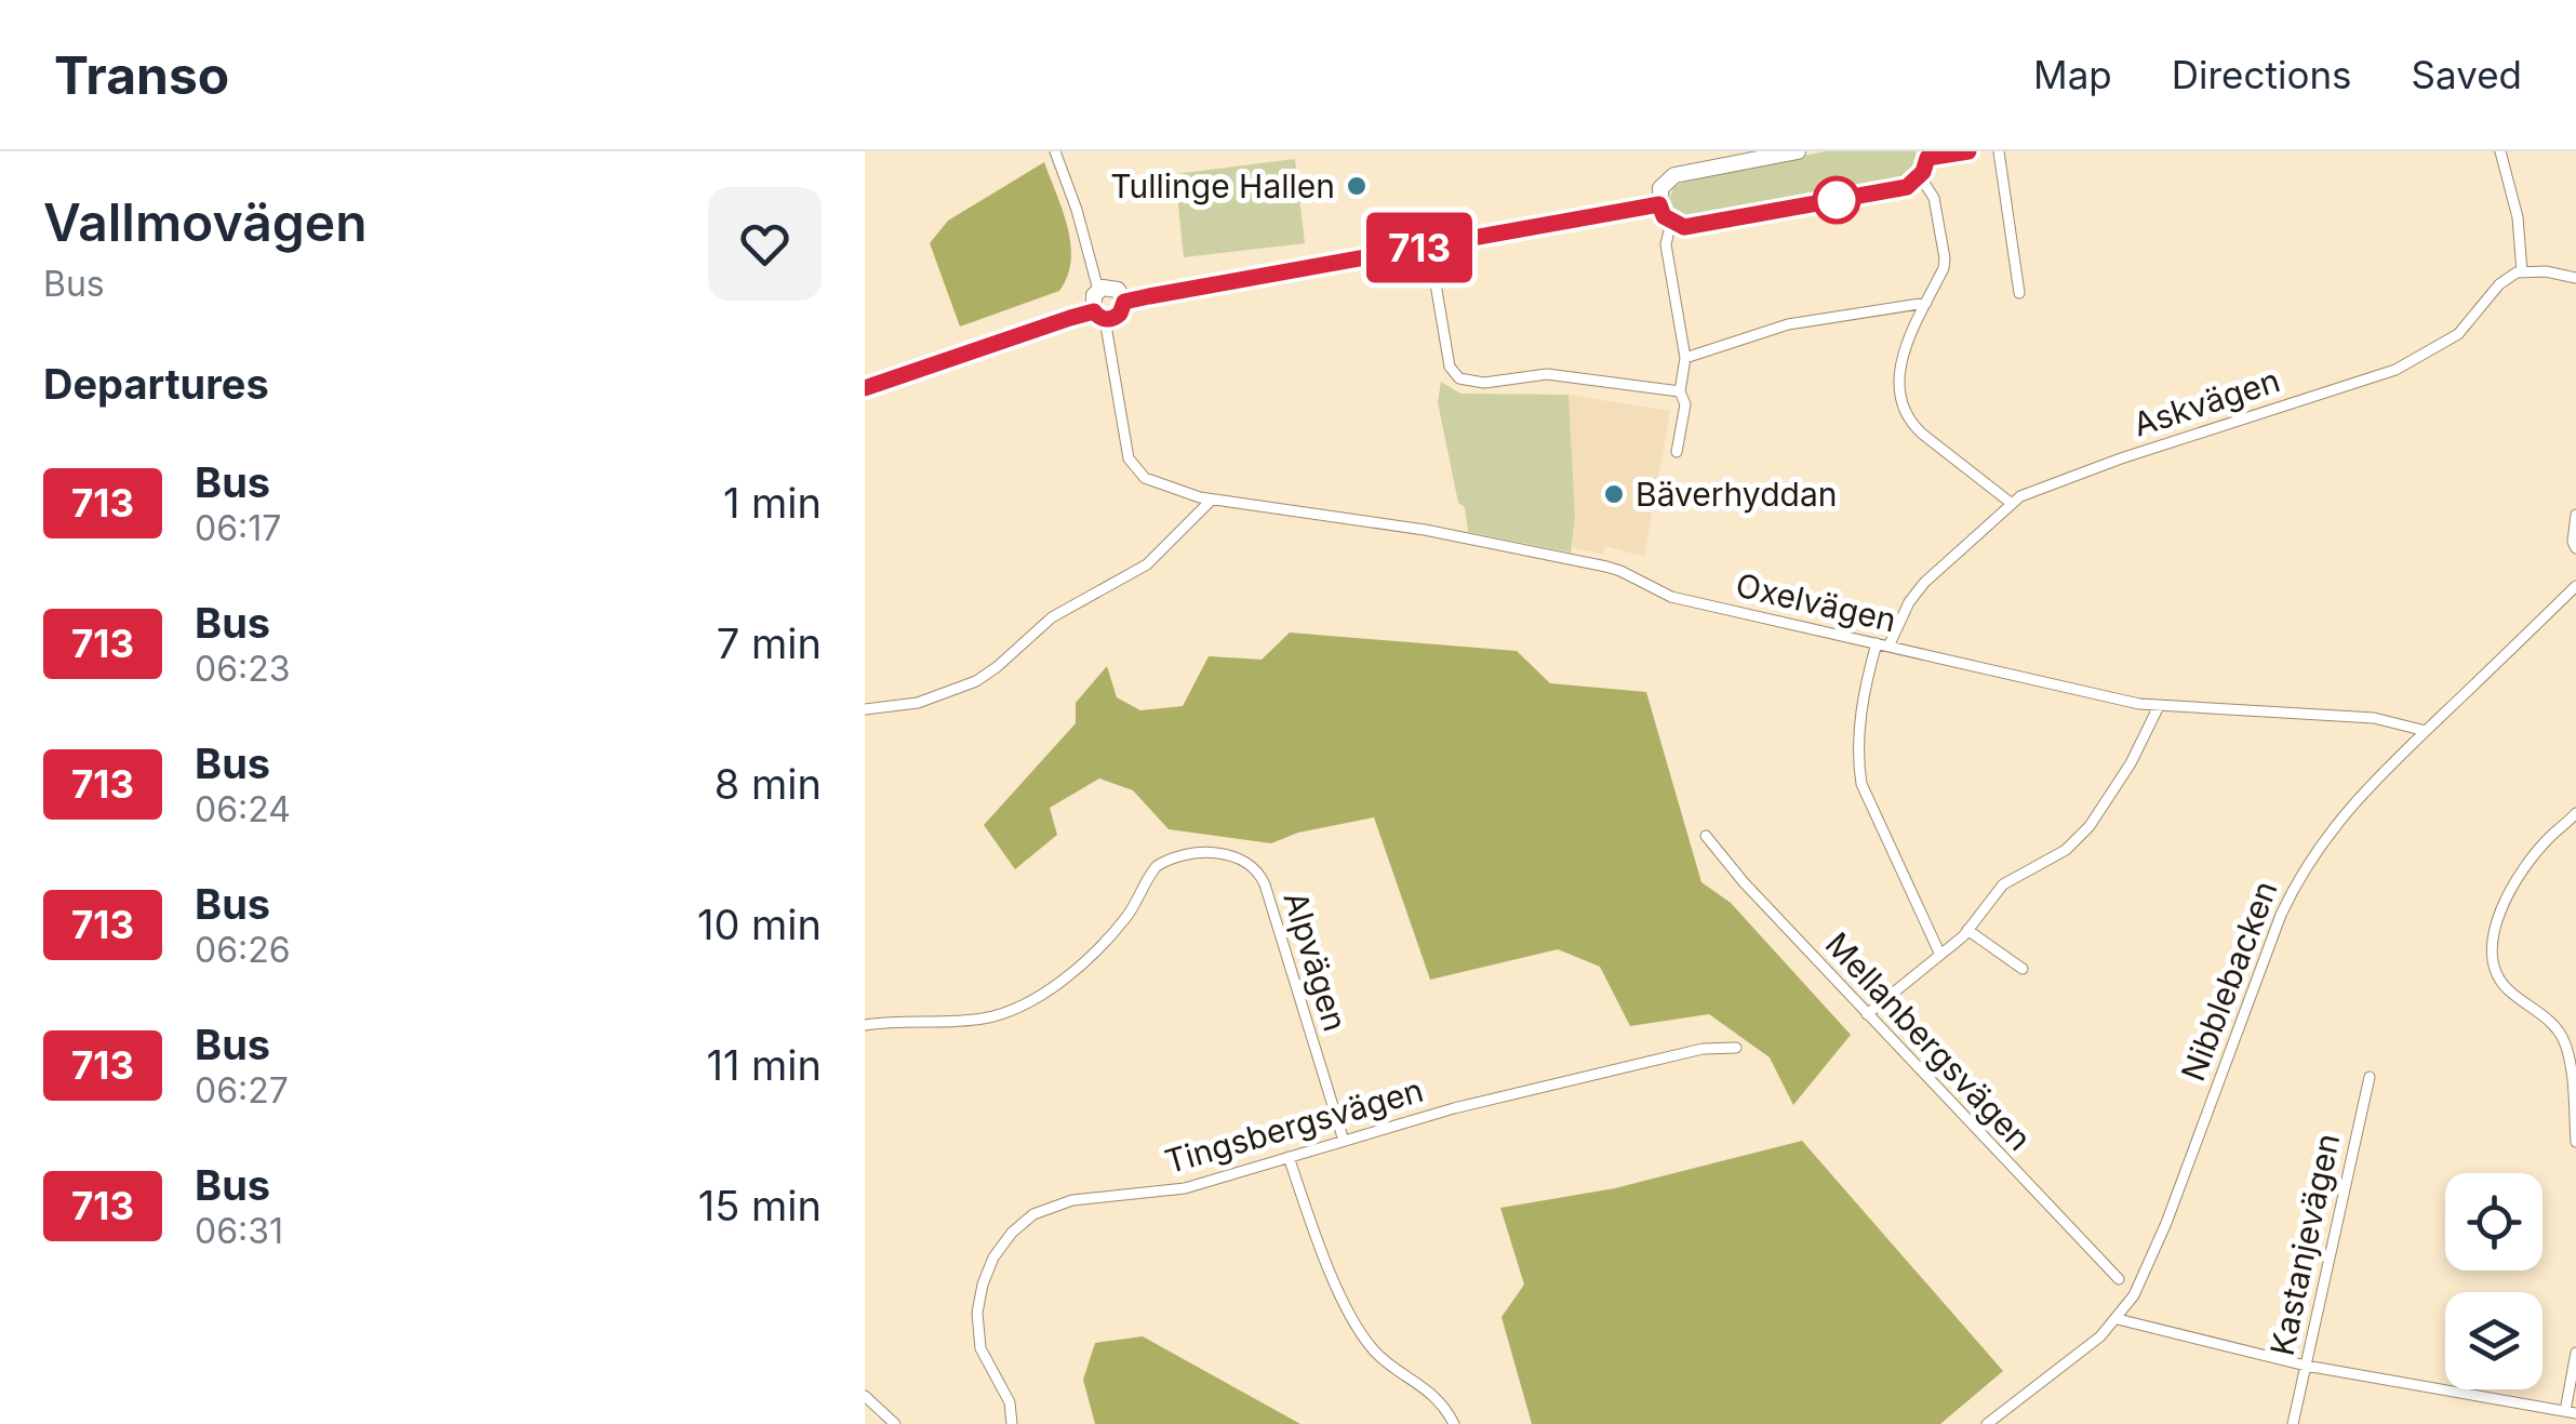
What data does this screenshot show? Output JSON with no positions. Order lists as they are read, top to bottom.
{
  "streets": {
    "street": [
      "Askvägen",
      "Oxelvägen",
      "Alpvägen",
      "Nibblebacken",
      "Mellanbergsvägen",
      "Tingsbergsvägen",
      "Kastanjevägen"
    ]
  },
  "crossings": [
    ["Askvägen", "Oxelvägen"],
    ["Oxelvägen", "Nibblebacken"],
    ["Alpvägen", "Tingsbergsvägen"]
  ],
  "places": ["Tullinge Hallen", "Bäverhyddan"],
  "lines": ["bus line 713"],
  "page": {
    "header": "Transo",
    "nav": ["Map", "Directions", "Saved"],
    "heading": [
      ["Vallmovägen", "Bus"],
      "Departures"
    ],
    "on_map": "713",
    "list": [
      {
        "mark": "713",
        "name": "Bus",
        "note": "06:17",
        "value": "1 min"
      },
      {
        "mark": "713",
        "name": "Bus",
        "note": "06:23",
        "value": "7 min"
      },
      {
        "mark": "713",
        "name": "Bus",
        "note": "06:24",
        "value": "8 min"
      },
      {
        "mark": "713",
        "name": "Bus",
        "note": "06:26",
        "value": "10 min"
      },
      {
        "mark": "713",
        "name": "Bus",
        "note": "06:27",
        "value": "11 min"
      },
      {
        "mark": "713",
        "name": "Bus",
        "note": "06:31",
        "value": "15 min"
      }
    ]
  }
}
